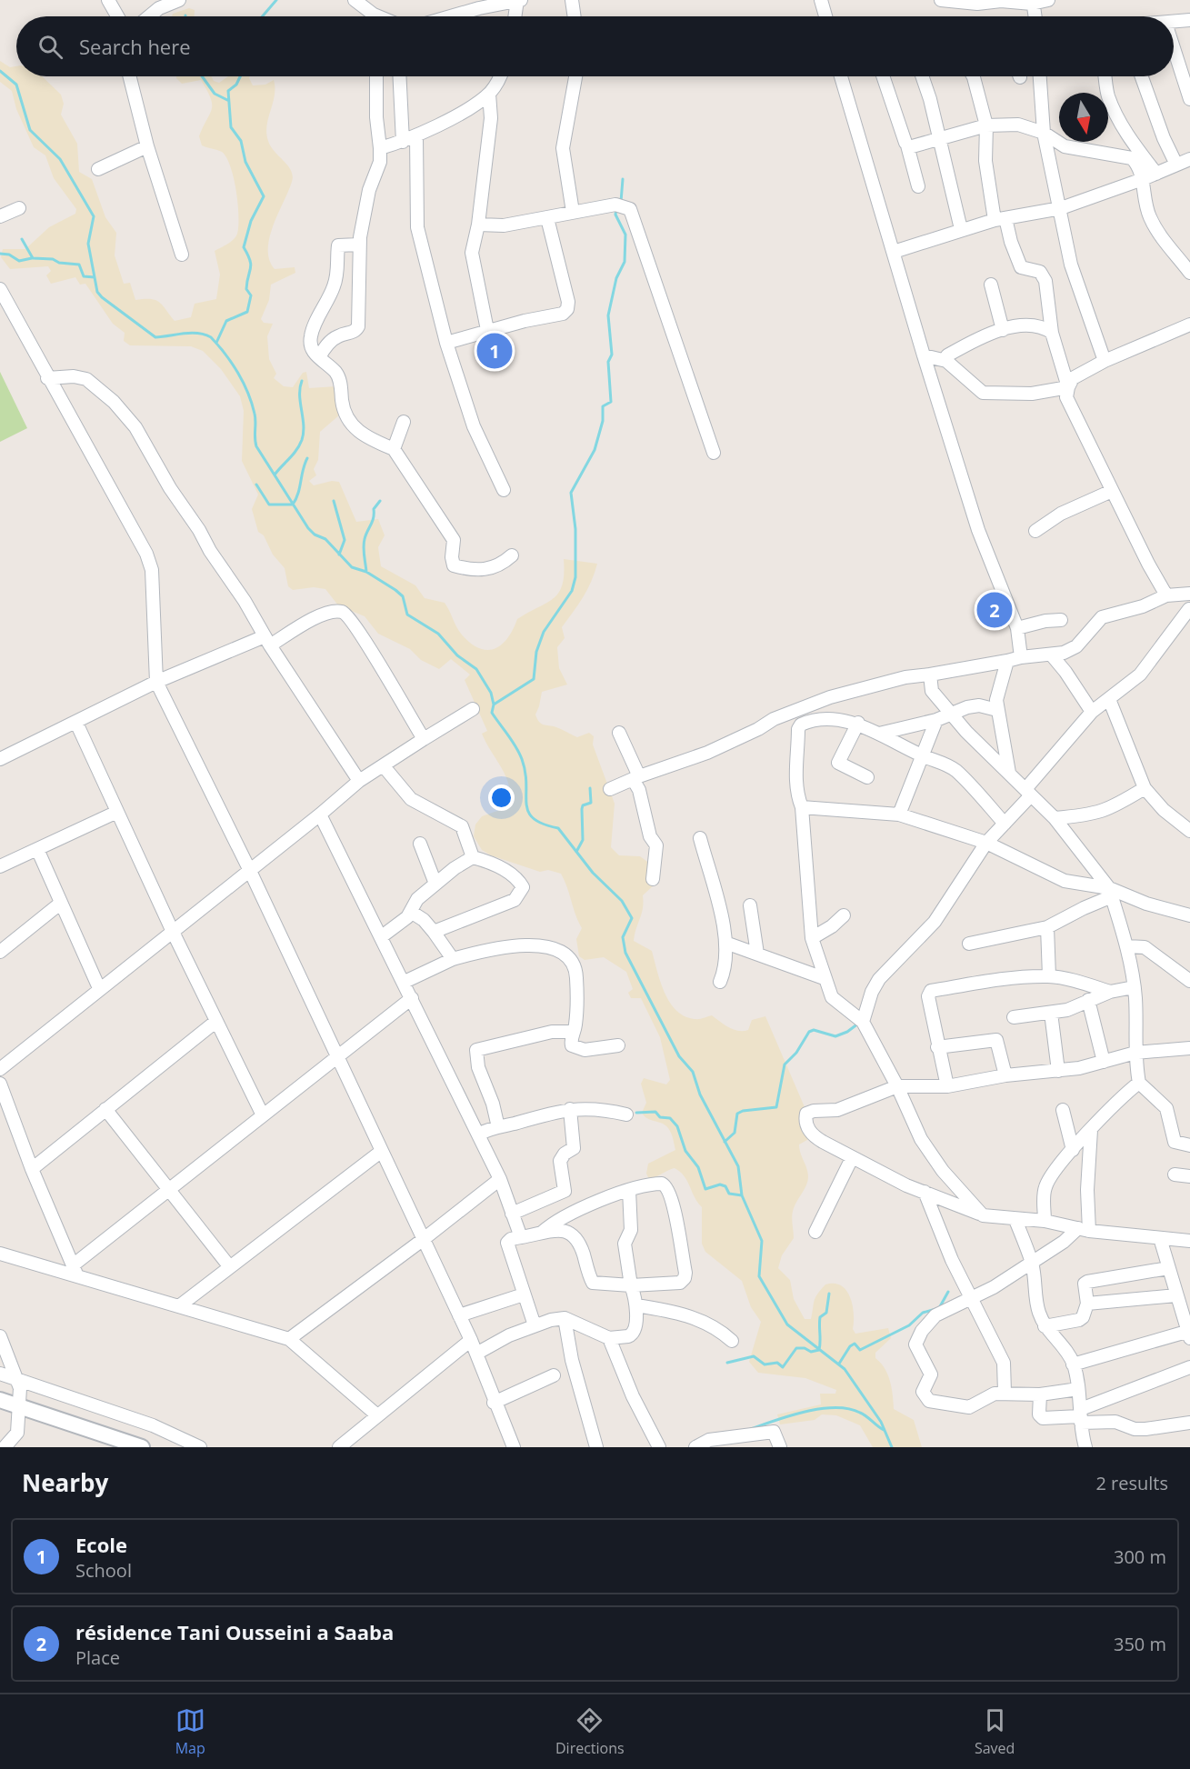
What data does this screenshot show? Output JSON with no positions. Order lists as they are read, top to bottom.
{
  "north": "bottom",
  "page": {
    "search": "Search here",
    "pins": ["1", "2"],
    "heading": ["Nearby", "2 results"],
    "list": [
      {
        "mark": "1",
        "name": "Ecole",
        "note": "School",
        "value": "300 m"
      },
      {
        "mark": "2",
        "name": "résidence Tani Ousseini a Saaba",
        "note": "Place",
        "value": "350 m"
      }
    ],
    "nav": ["Map", "Directions", "Saved"]
  }
}
